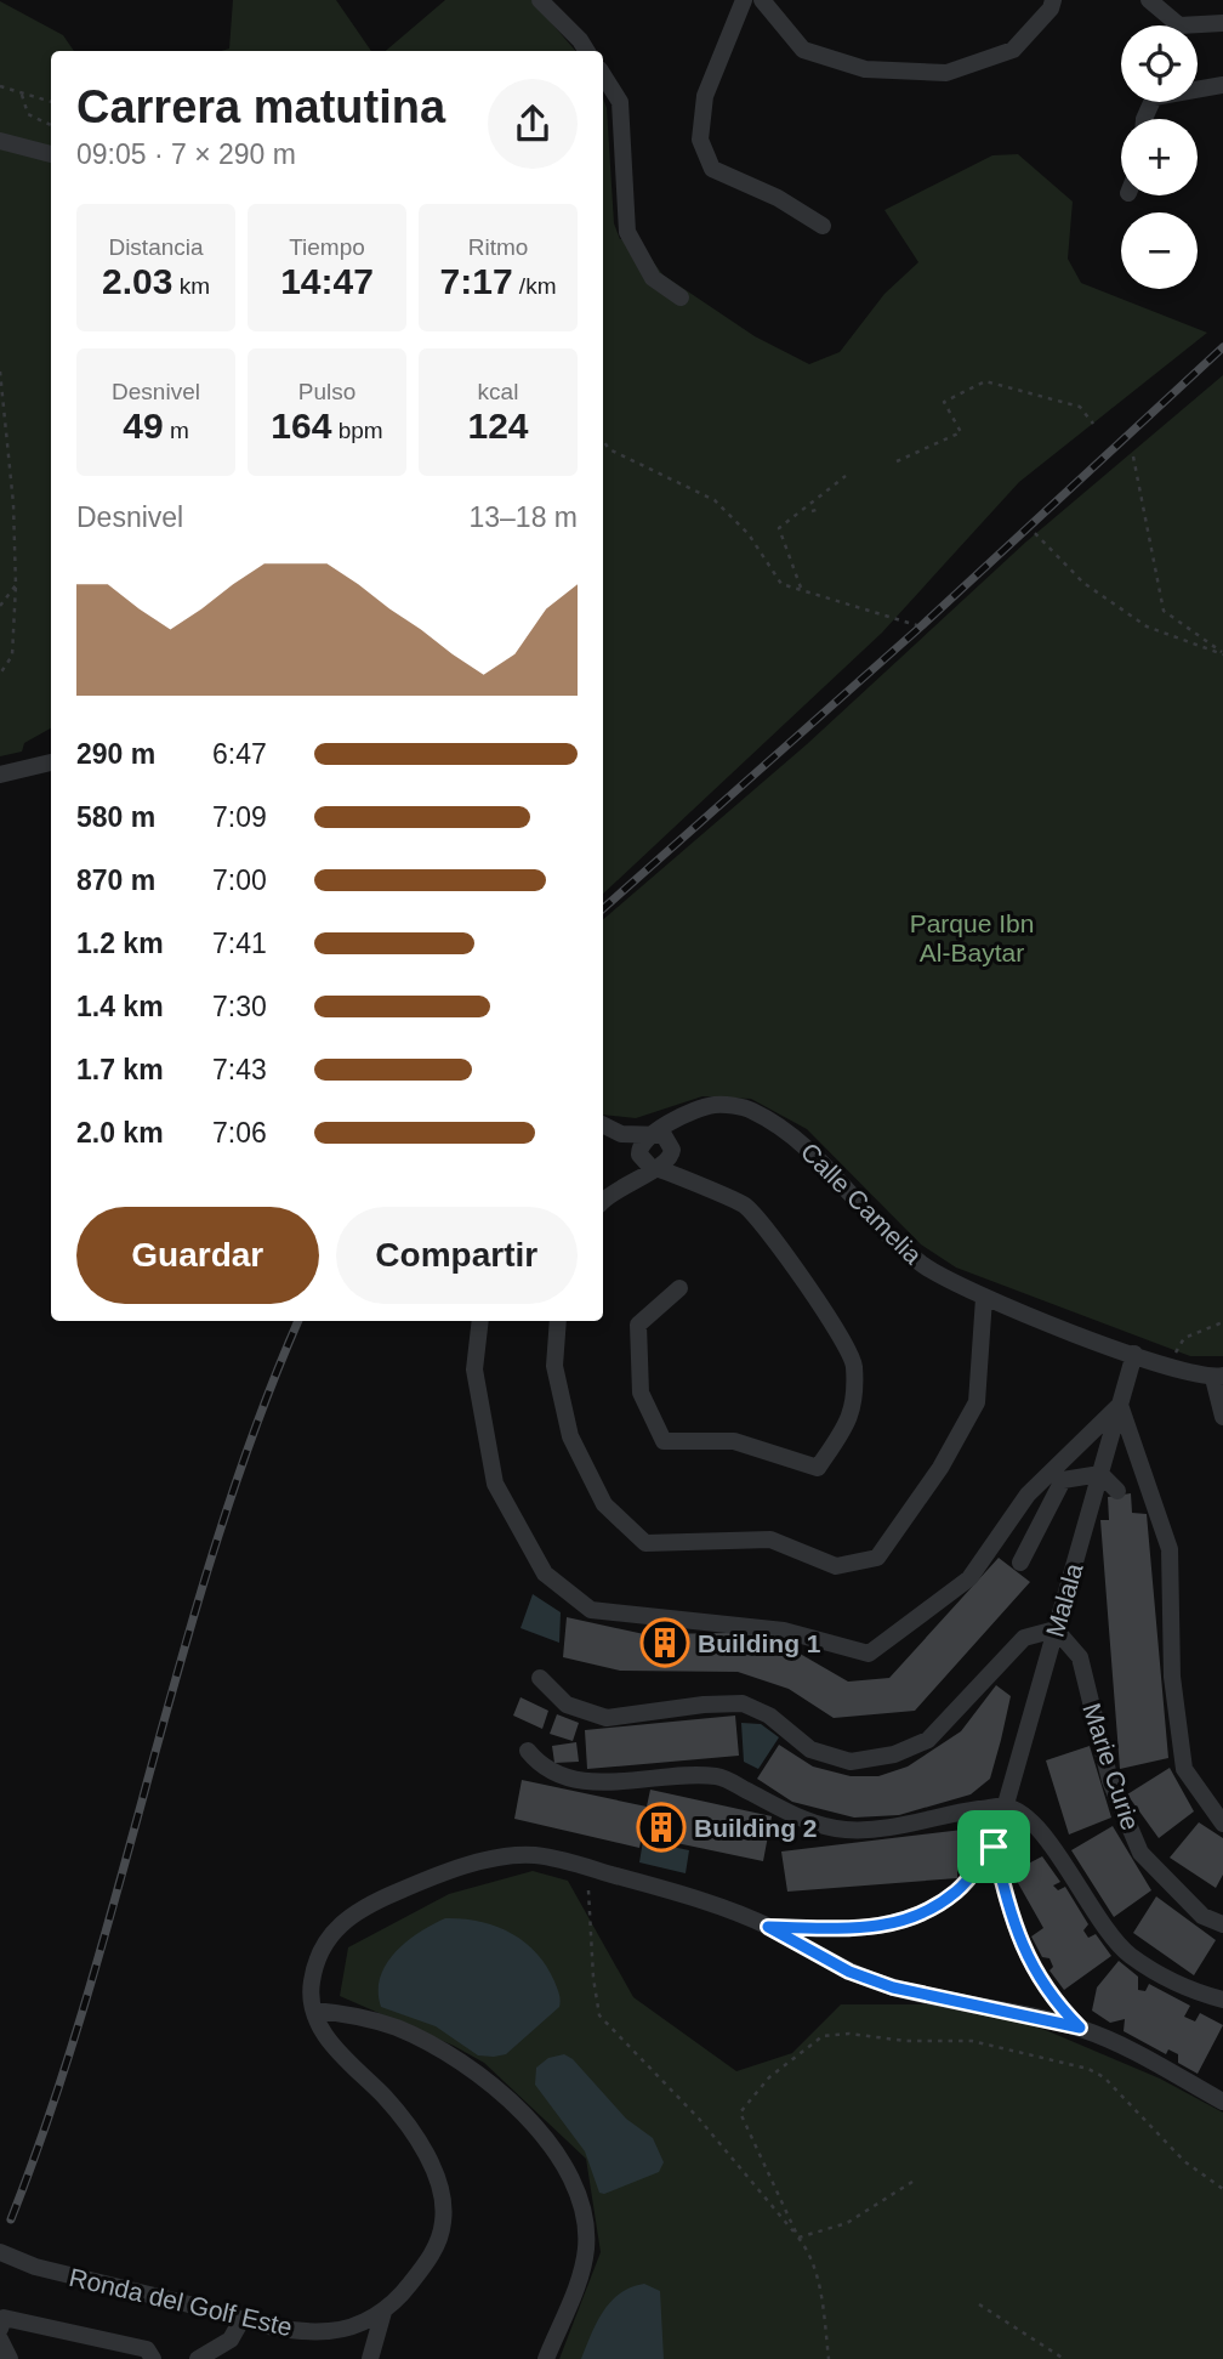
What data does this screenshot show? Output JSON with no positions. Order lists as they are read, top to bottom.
{
  "streets": {
    "street": [
      "Calle Camelia",
      "Malala",
      "Marie Curie",
      "Ronda del Golf Este"
    ]
  },
  "crossings": [
    ["Calle Camelia", "Malala"],
    ["Malala", "Marie Curie"]
  ],
  "parks": ["Parque Ibn Al-Baytar"],
  "places": {
    "building": ["Building 1", "Building 2"]
  },
  "page": {
    "map_buttons": ["+", "−"],
    "heading": ["Carrera matutina", "09:05 · 7 × 290 m"],
    "stats": [
      ["Distancia", "2.03 km"],
      ["Tiempo", "14:47"],
      ["Ritmo", "7:17 /km"],
      ["Desnivel", "49 m"],
      ["Pulso", "164 bpm"],
      ["kcal", "124"]
    ],
    "chart": ["Desnivel", "13–18 m"],
    "list": [
      {
        "name": "290 m",
        "note": "6:47"
      },
      {
        "name": "580 m",
        "note": "7:09"
      },
      {
        "name": "870 m",
        "note": "7:00"
      },
      {
        "name": "1.2 km",
        "note": "7:41"
      },
      {
        "name": "1.4 km",
        "note": "7:30"
      },
      {
        "name": "1.7 km",
        "note": "7:43"
      },
      {
        "name": "2.0 km",
        "note": "7:06"
      }
    ],
    "buttons": ["Guardar", "Compartir"]
  }
}
